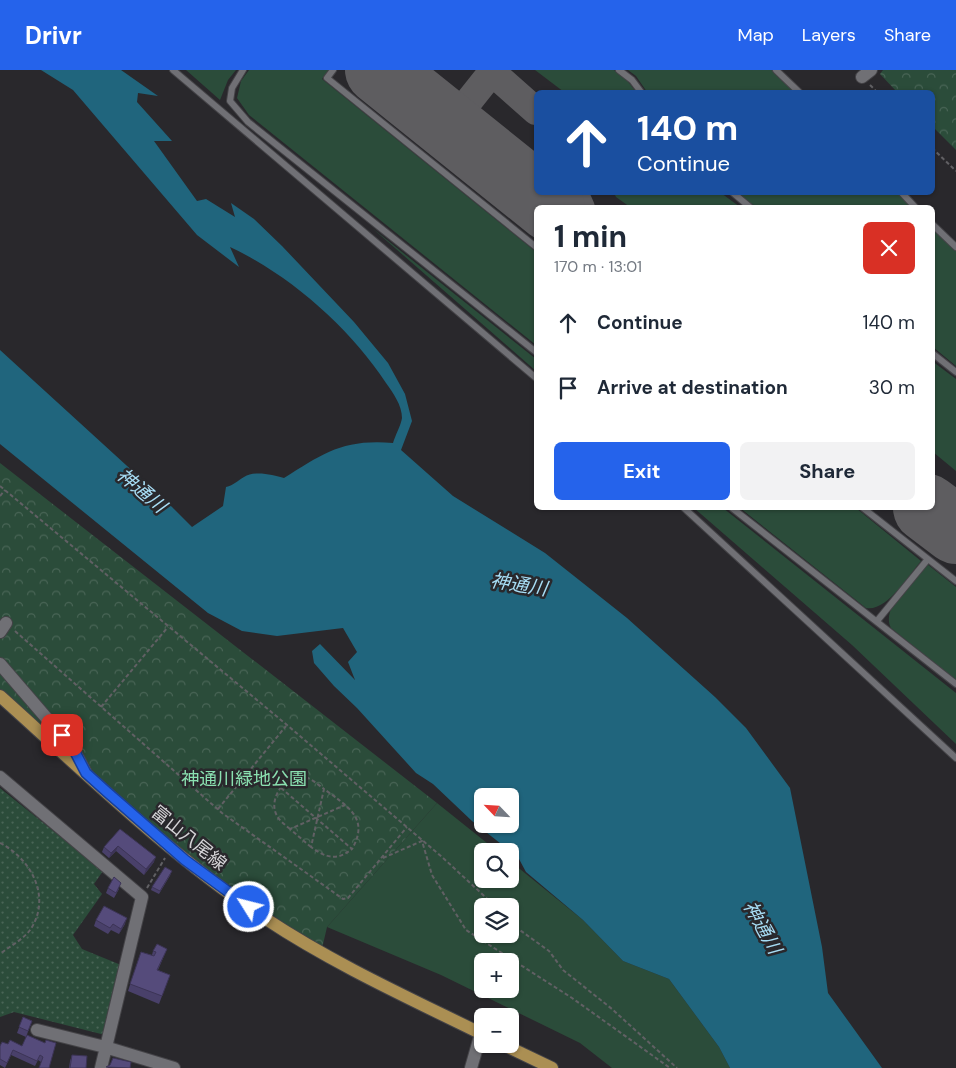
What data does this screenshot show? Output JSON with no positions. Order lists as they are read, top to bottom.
{
  "streets": {
    "main road": ["富山八尾線"]
  },
  "water": ["神通川"],
  "parks": ["神通川緑地公園"],
  "north": "top left",
  "page": {
    "header": "Drivr",
    "nav": ["Map", "Layers", "Share"],
    "turn": ["140 m", "Continue"],
    "heading": ["1 min", "170 m · 13:01"],
    "list": [
      {
        "name": "Continue",
        "value": "140 m"
      },
      {
        "name": "Arrive at destination",
        "value": "30 m"
      }
    ],
    "buttons": ["Exit", "Share"],
    "map_buttons": ["+", "−"]
  }
}
